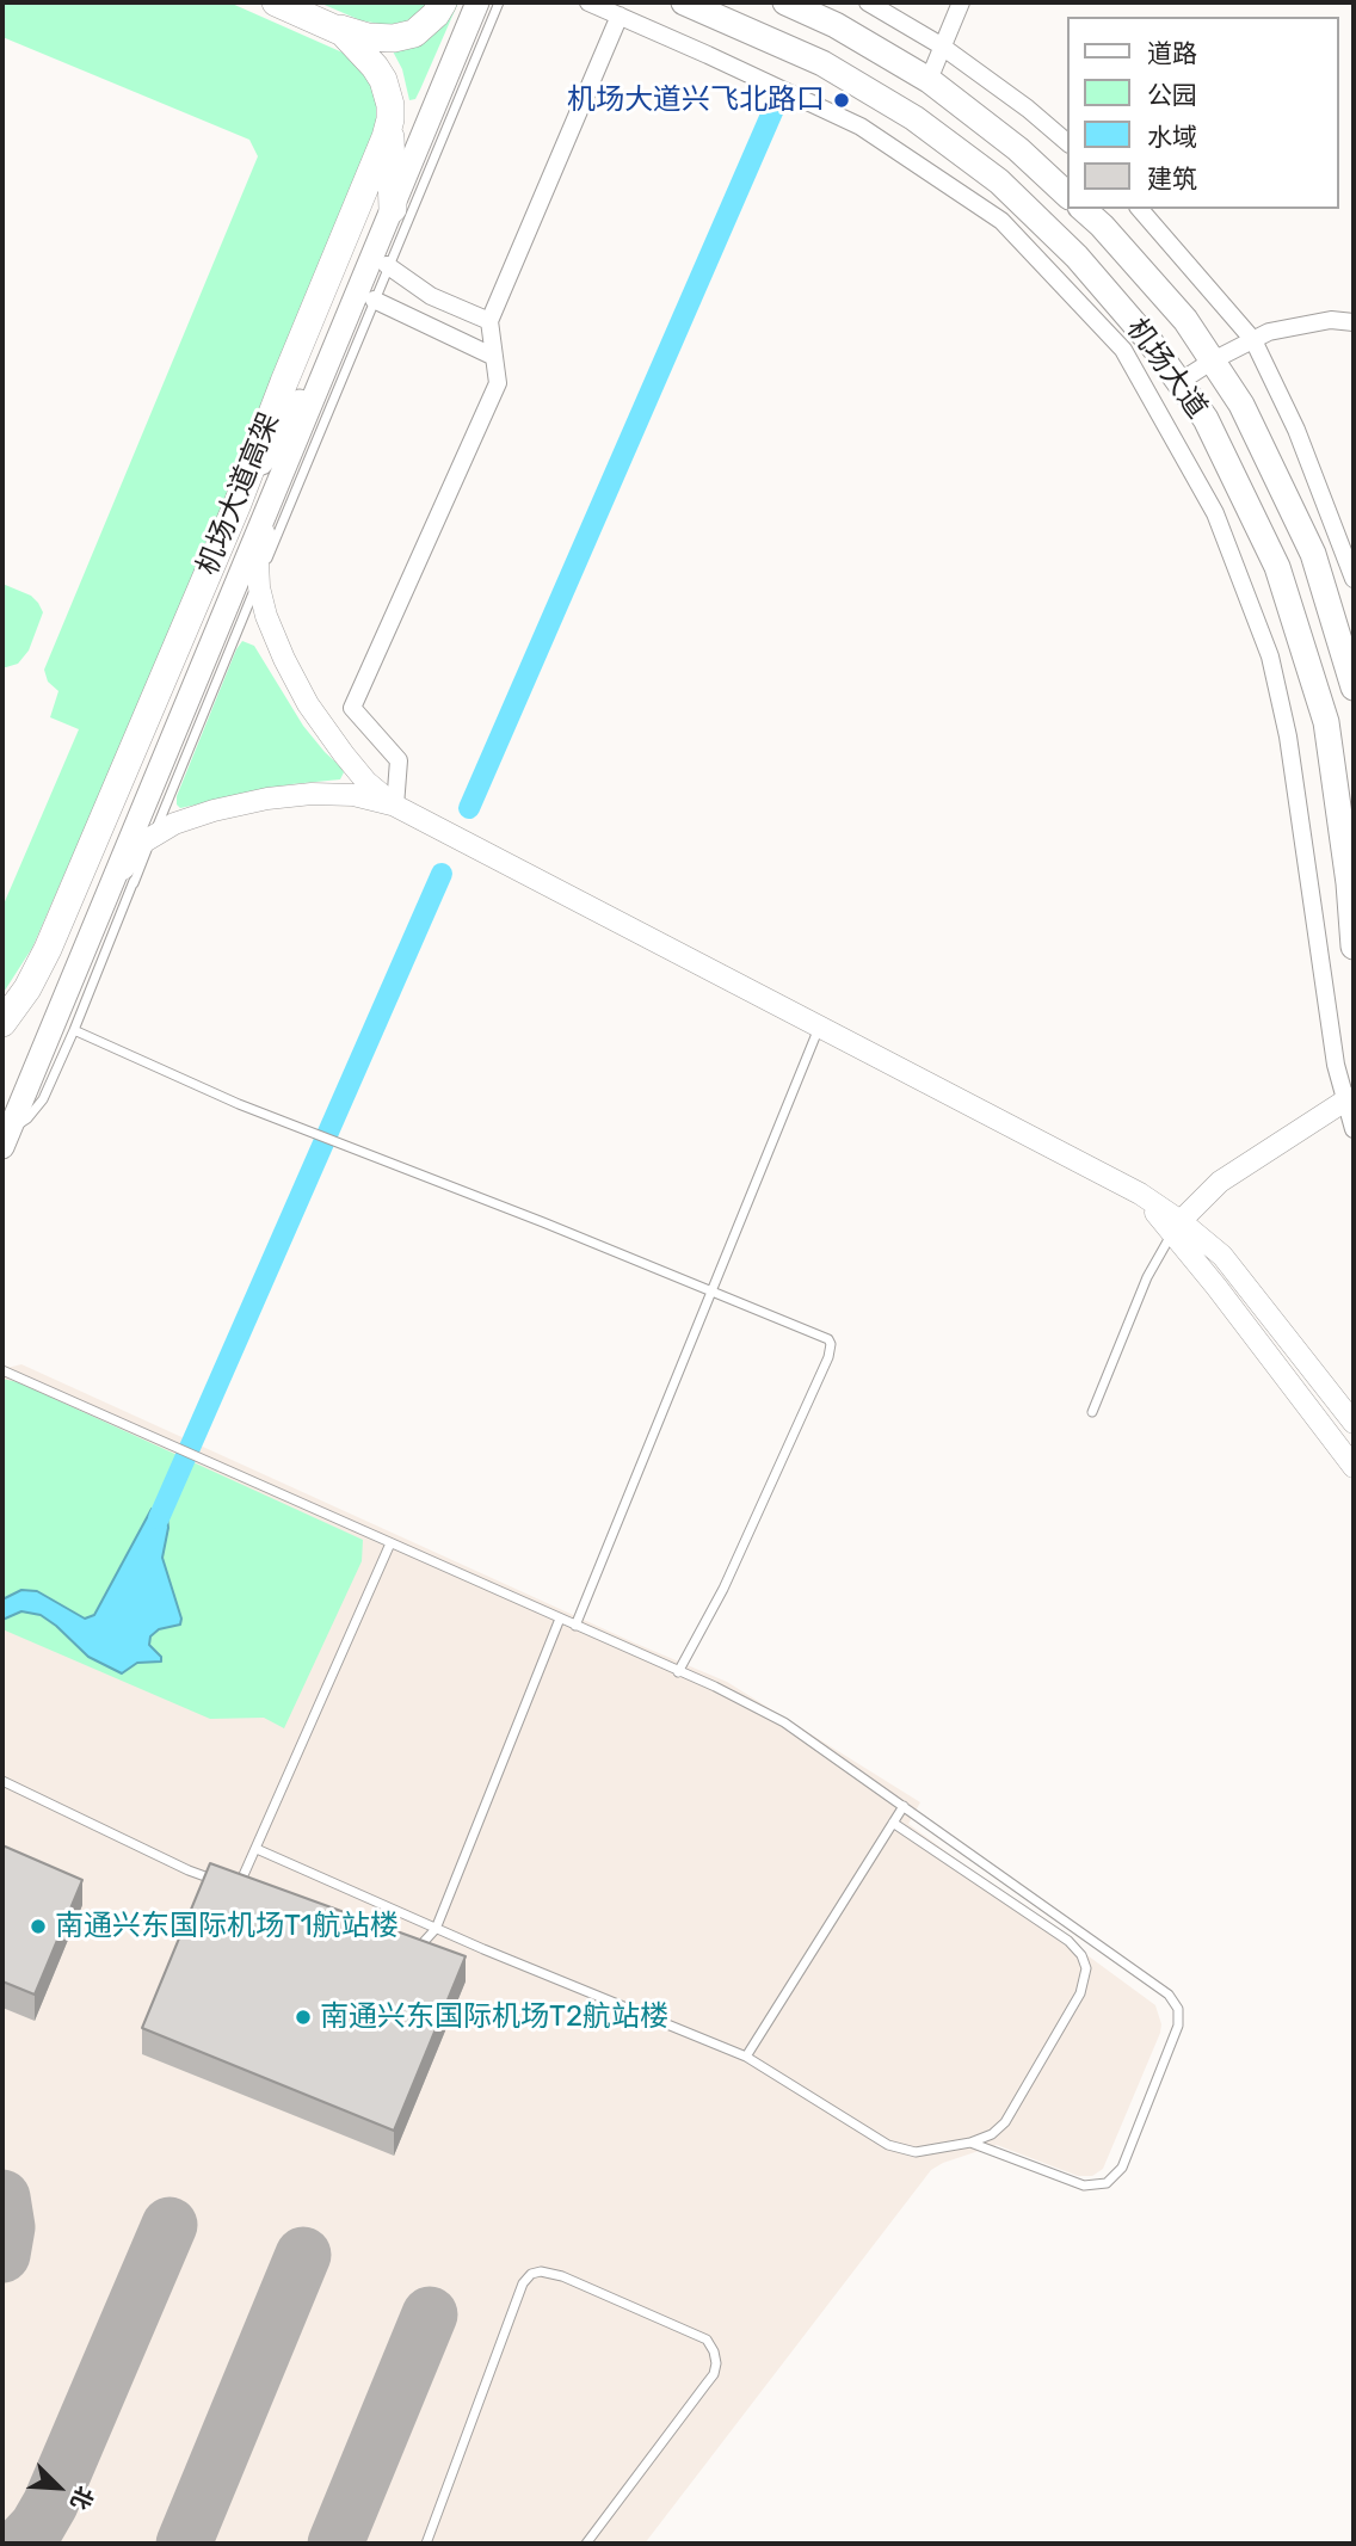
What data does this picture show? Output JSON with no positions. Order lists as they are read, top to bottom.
{
  "streets": {
    "highway": ["机场大道高架"],
    "main road": ["机场大道"]
  },
  "places": ["机场大道兴飞北路口", "南通兴东国际机场T1航站楼", "南通兴东国际机场T2航站楼"],
  "legend": [
    "道路",
    "公园",
    "水域",
    "建筑"
  ],
  "north": "bottom right"
}
